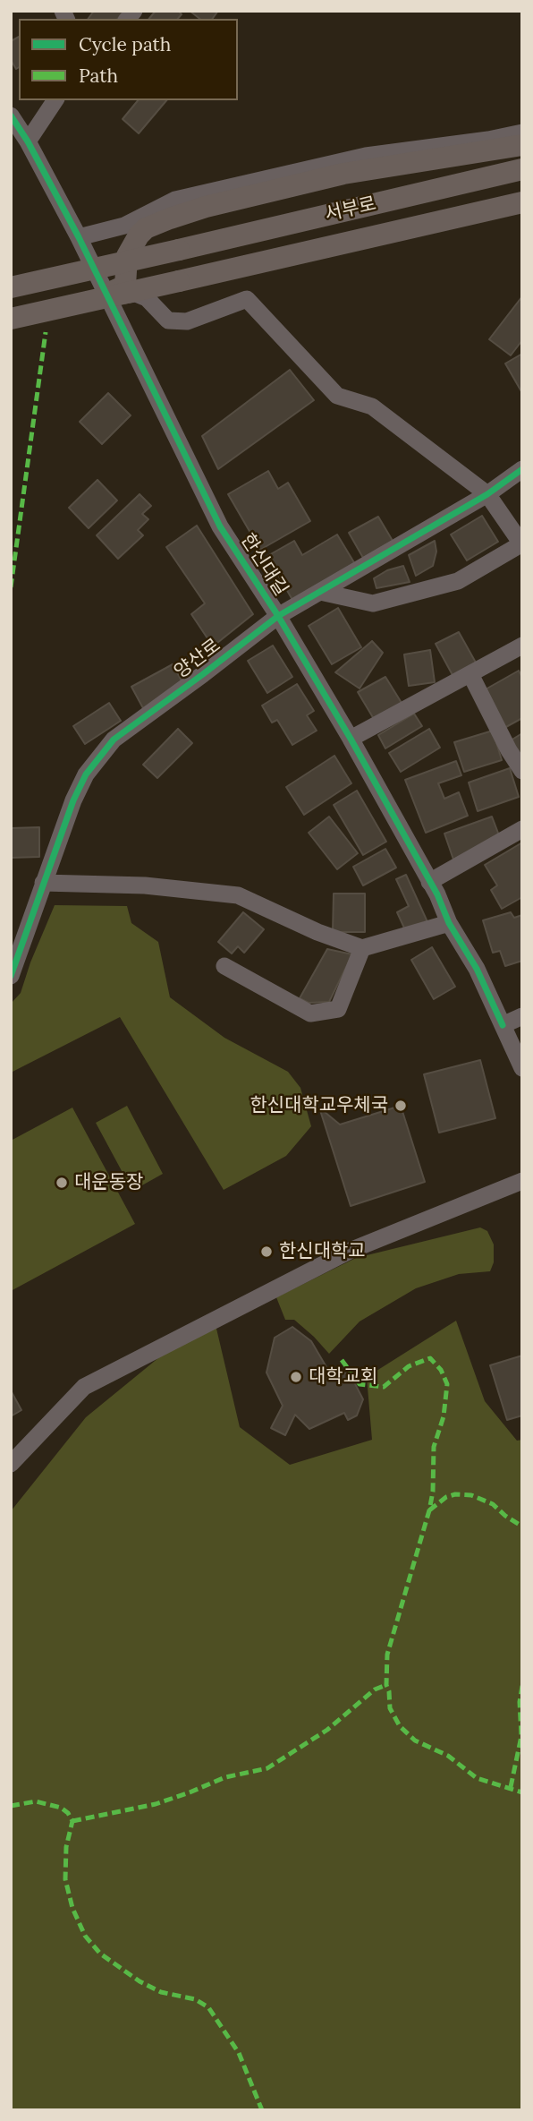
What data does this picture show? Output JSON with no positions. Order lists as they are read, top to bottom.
{
  "streets": {
    "main road": ["서부로"],
    "street": ["한신대길", "양산로"]
  },
  "crossings": [
    ["한신대길", "양산로"]
  ],
  "places": [
    "한신대학교우체국",
    "대운동장",
    "한신대학교",
    "대학교회"
  ],
  "legend": ["Cycle path", "Path"]
}
